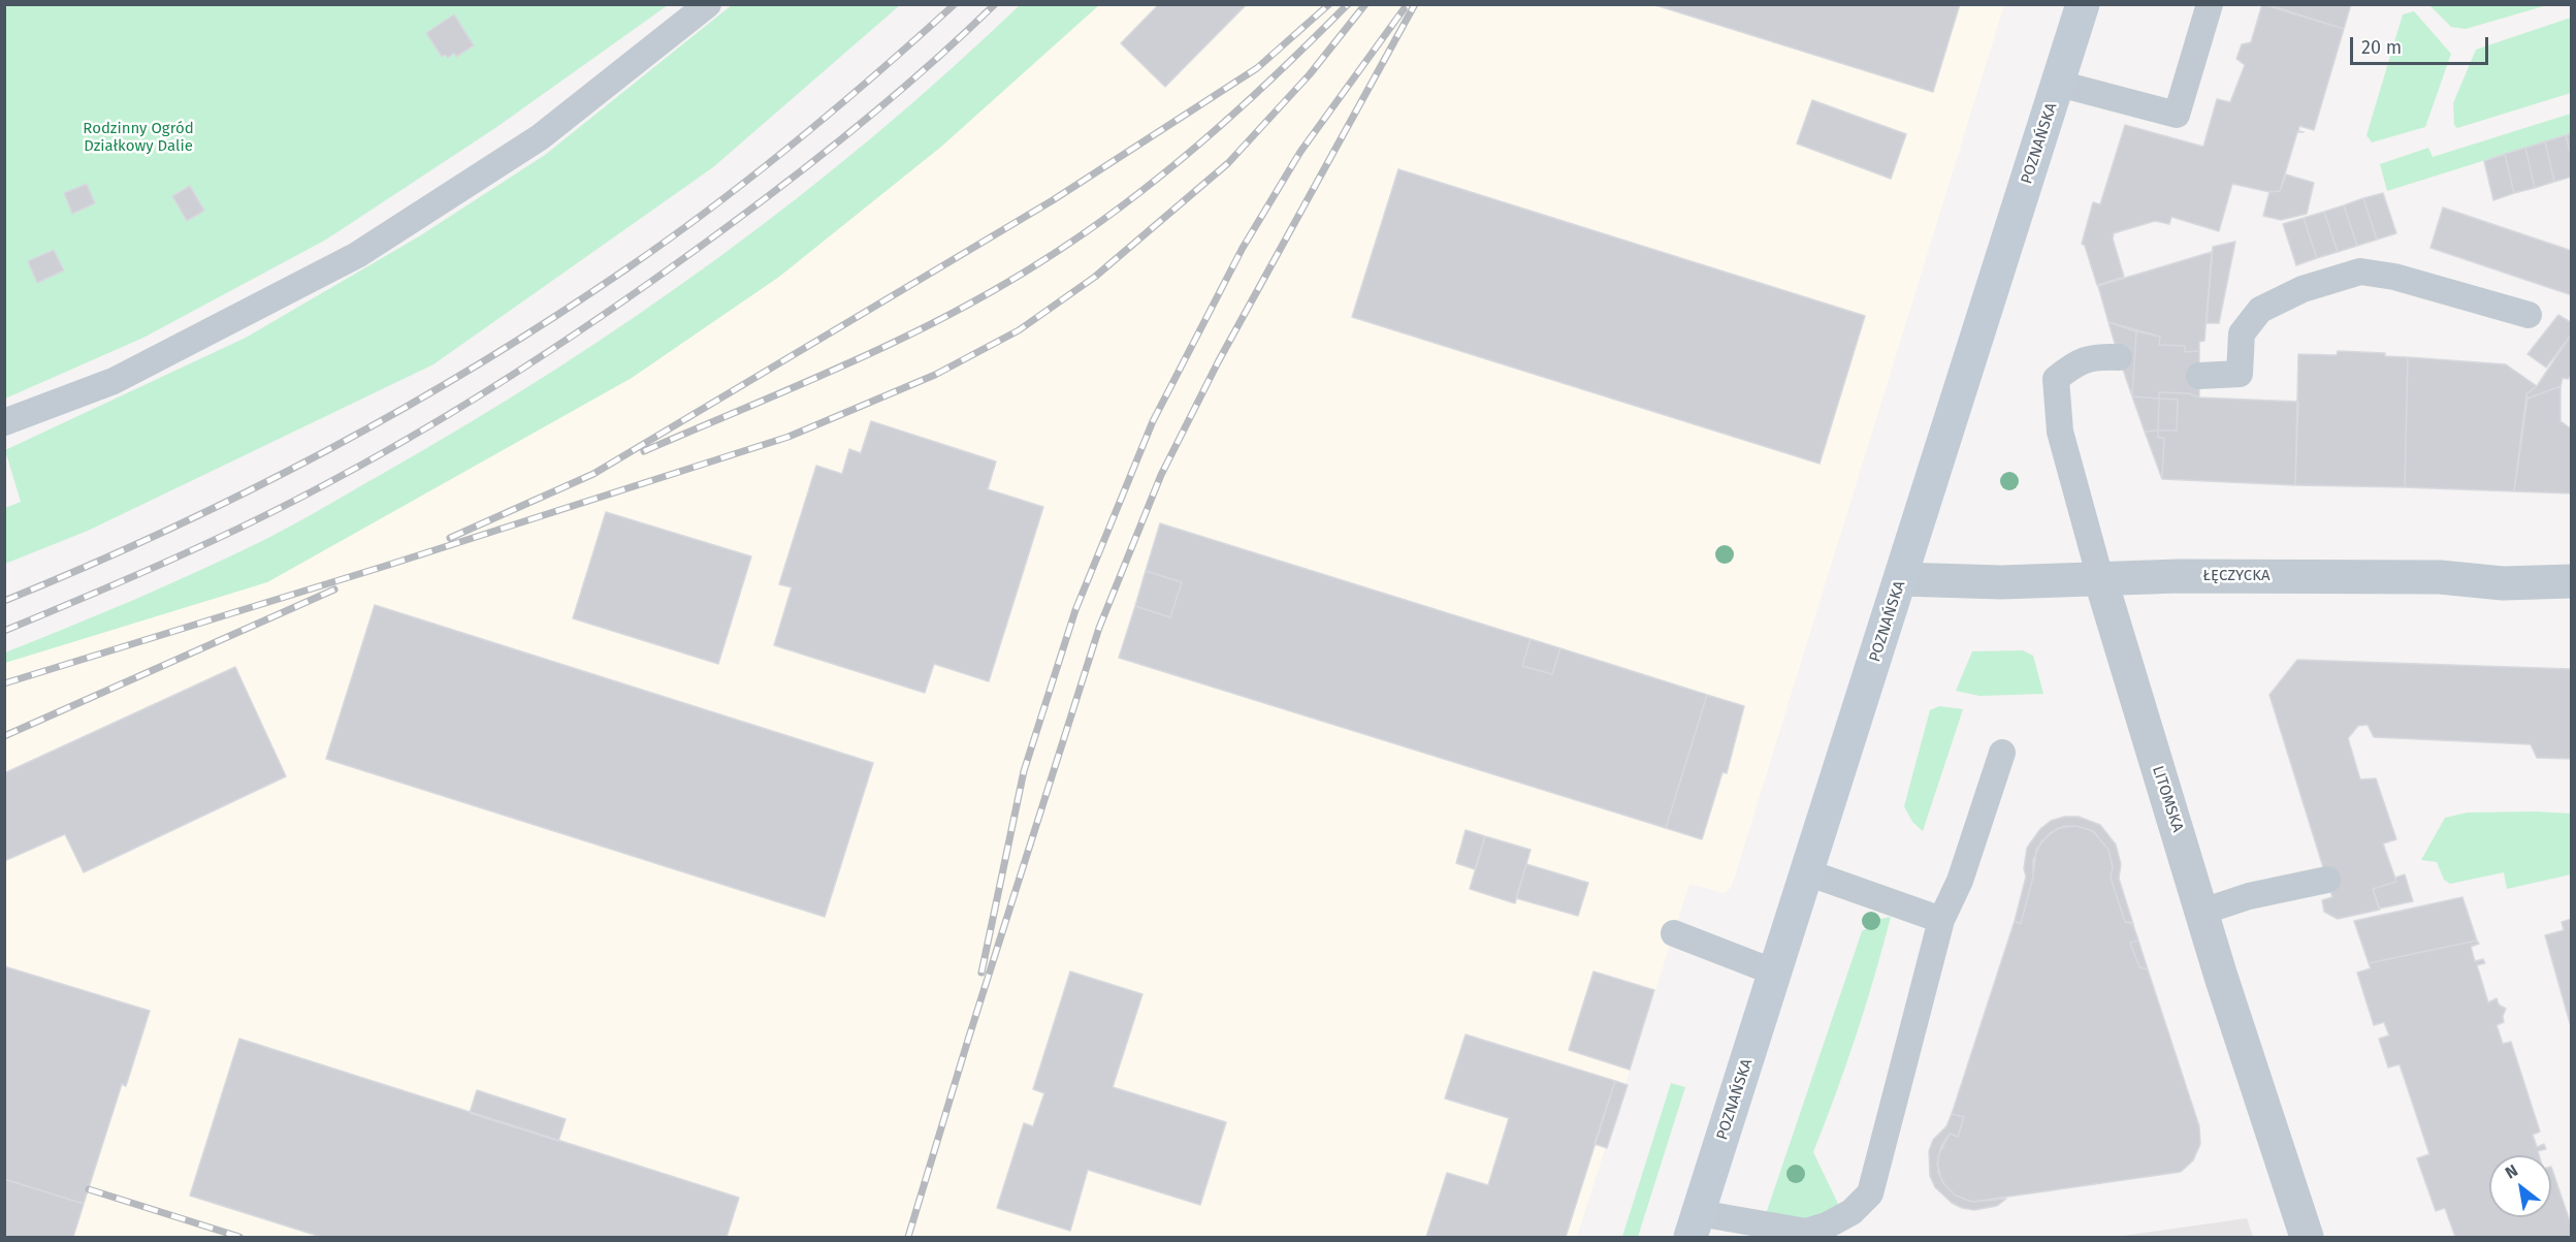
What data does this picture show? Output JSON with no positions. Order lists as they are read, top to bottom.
{
  "streets": {
    "street": ["POZNAŃSKA", "ŁĘCZYCKA", "LITOMSKA"]
  },
  "crossings": [
    ["POZNAŃSKA", "ŁĘCZYCKA"],
    ["ŁĘCZYCKA", "LITOMSKA"]
  ],
  "parks": ["Rodzinny Ogród Działkowy Dalie"],
  "scale_bar": "20 m",
  "north": "top left"
}
